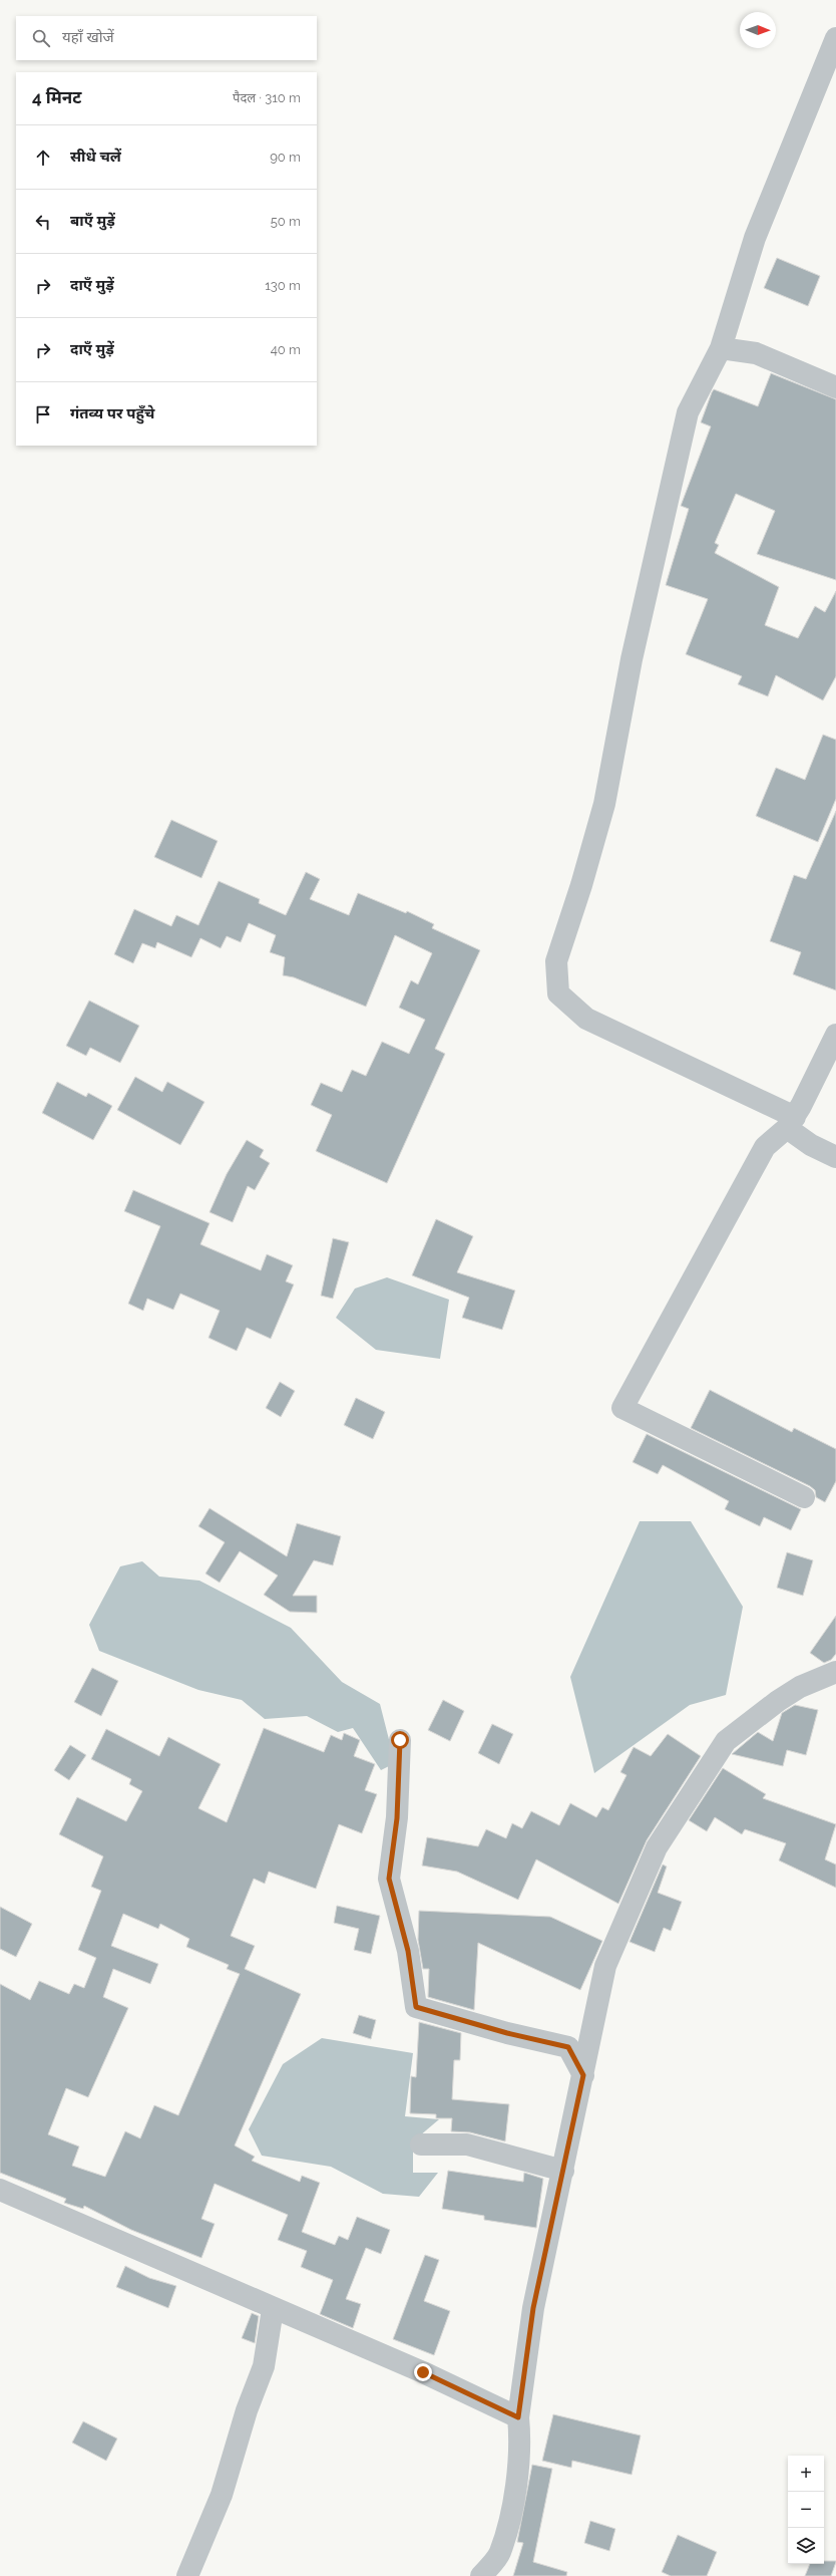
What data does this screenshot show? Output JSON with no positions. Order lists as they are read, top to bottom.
{
  "north": "right",
  "page": {
    "search": "यहाँ खोजें",
    "heading": ["4 मिनट", "पैदल · 310 m"],
    "list": [
      ["सीधे चलें", "90 m"],
      ["बाएँ मुड़ें", "50 m"],
      ["दाएँ मुड़ें", "130 m"],
      ["दाएँ मुड़ें", "40 m"],
      "गंतव्य पर पहुँचे"
    ],
    "map_buttons": ["+", "−"]
  }
}
